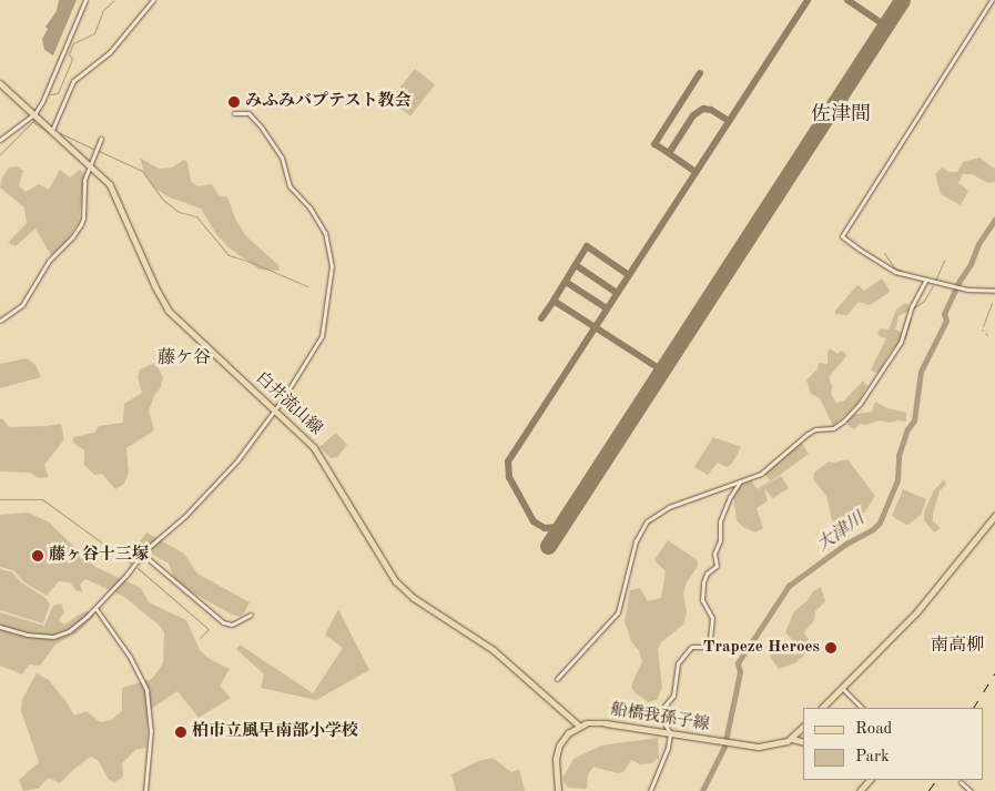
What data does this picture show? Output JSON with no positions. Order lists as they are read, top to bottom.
{
  "streets": {
    "main road": ["白井流山線", "船橋我孫子線"]
  },
  "crossings": [
    ["白井流山線", "船橋我孫子線"]
  ],
  "districts": ["佐津間", "藤ケ谷", "南高柳"],
  "water": ["大津川"],
  "places": [
    "みふみバプテスト教会",
    "藤ヶ谷十三塚",
    "Trapeze Heroes",
    "柏市立風早南部小学校"
  ],
  "legend": ["Road", "Park"]
}
